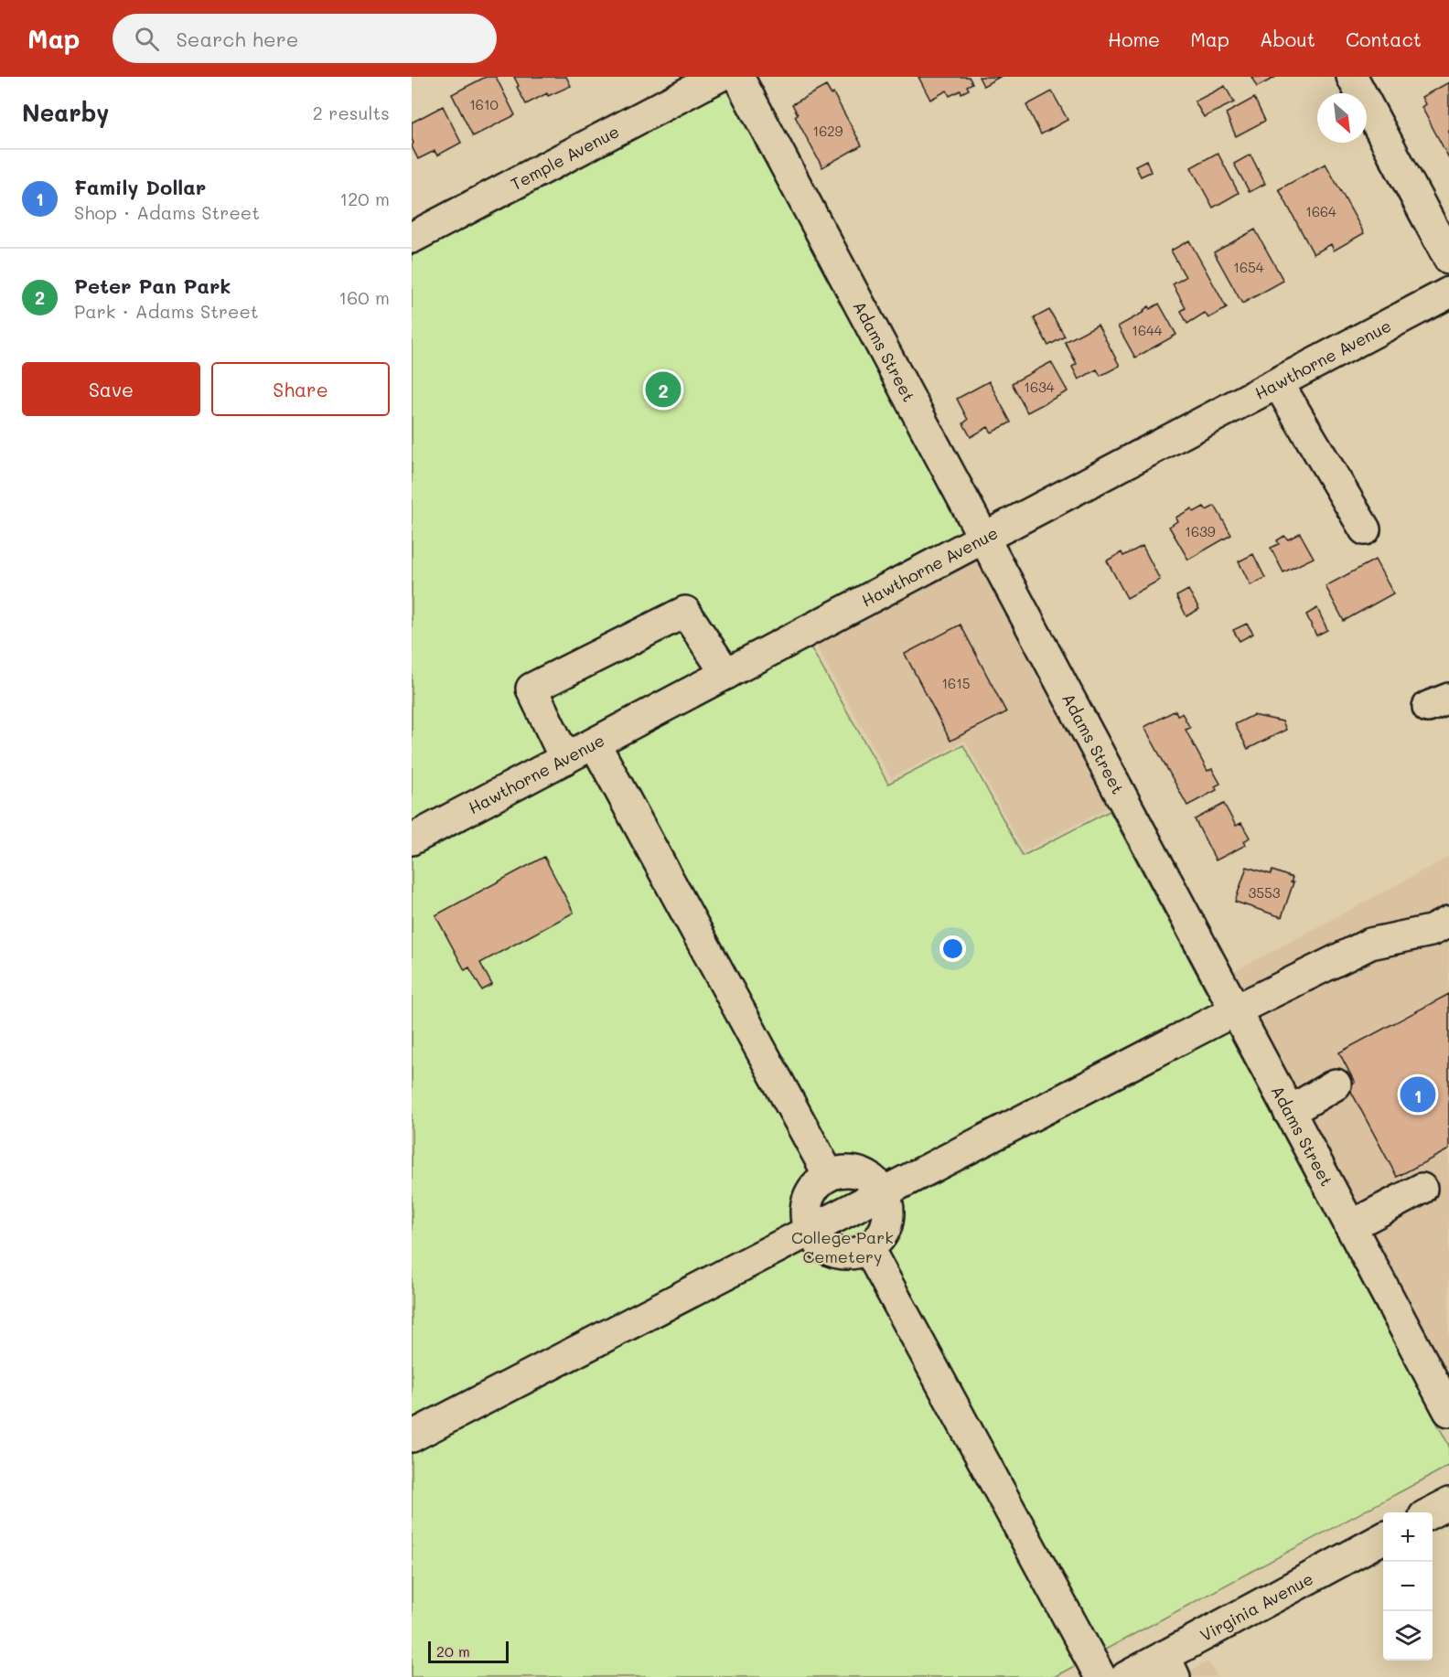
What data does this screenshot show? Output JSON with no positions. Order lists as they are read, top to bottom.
{
  "streets": {
    "street": [
      "Temple Avenue",
      "Adams Street",
      "Hawthorne Avenue",
      "Virginia Avenue"
    ]
  },
  "crossings": [
    ["Adams Street", "Hawthorne Avenue"]
  ],
  "parks": ["College Park Cemetery"],
  "house_numbers": [
    "1610",
    "1629",
    "1664",
    "1654",
    "1644",
    "1634",
    "1639",
    "1615",
    "3553"
  ],
  "scale_bar": "20 m",
  "north": "bottom right",
  "page": {
    "header": "Map",
    "search": "Search here",
    "nav": [
      "Home",
      "Map",
      "About",
      "Contact"
    ],
    "heading": ["Nearby", "2 results"],
    "list": [
      {
        "mark": "1",
        "name": "Family Dollar",
        "note": "Shop · Adams Street",
        "value": "120 m"
      },
      {
        "mark": "2",
        "name": "Peter Pan Park",
        "note": "Park · Adams Street",
        "value": "160 m"
      }
    ],
    "buttons": ["Save", "Share"],
    "pins": ["2", "1"],
    "map_buttons": ["+", "−"],
    "scale": "20 m"
  }
}
